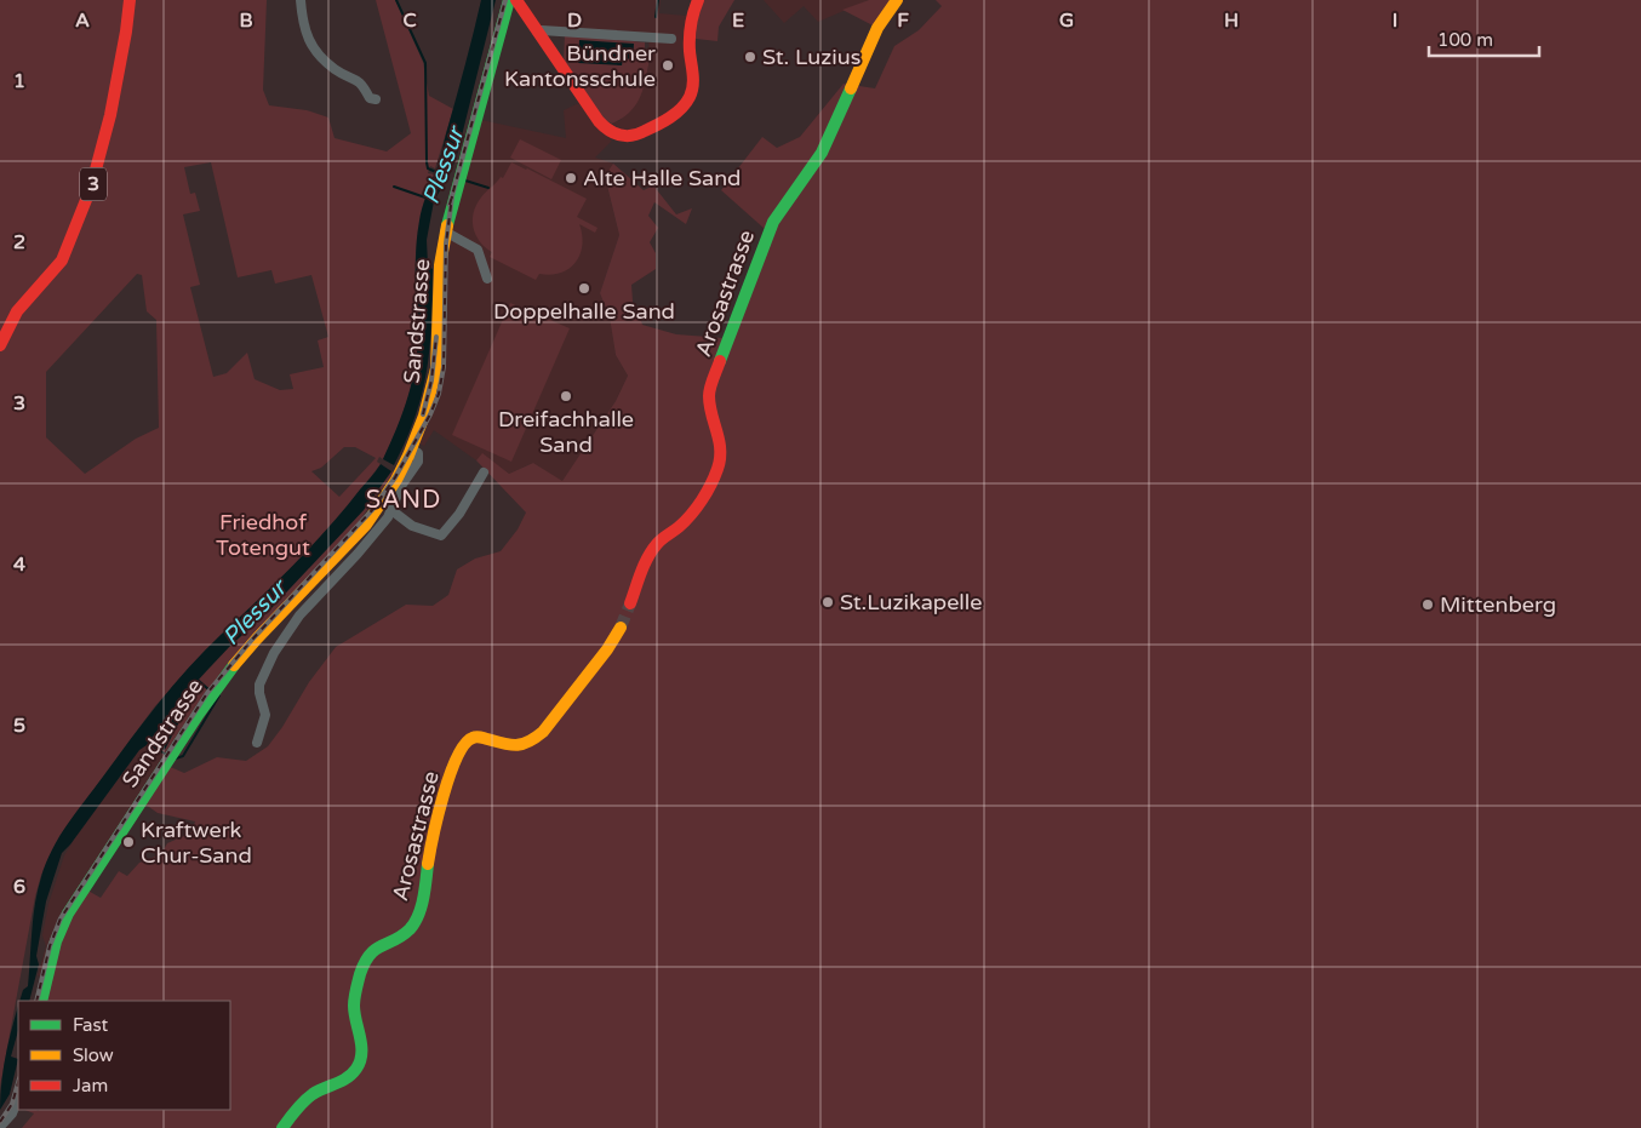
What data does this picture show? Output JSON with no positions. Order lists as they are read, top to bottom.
{
  "streets": {
    "main road": ["3", "Arosastrasse", "Sandstrasse"]
  },
  "districts": ["SAND"],
  "water": ["Plessur"],
  "parks": ["Friedhof Totengut"],
  "places": [
    "St. Luzius",
    "Bündner Kantonsschule",
    "Alte Halle Sand",
    "Doppelhalle Sand",
    "Dreifachhalle Sand",
    "St.Luzikapelle",
    "Mittenberg",
    "Kraftwerk Chur-Sand"
  ],
  "legend": ["Fast", "Slow", "Jam"],
  "scale_bar": "100 m",
  "grid": {
    "columns": [
      "A",
      "B",
      "C",
      "D",
      "E",
      "F",
      "G",
      "H",
      "I"
    ],
    "rows": [
      "1",
      "2",
      "3",
      "4",
      "5",
      "6"
    ]
  }
}
